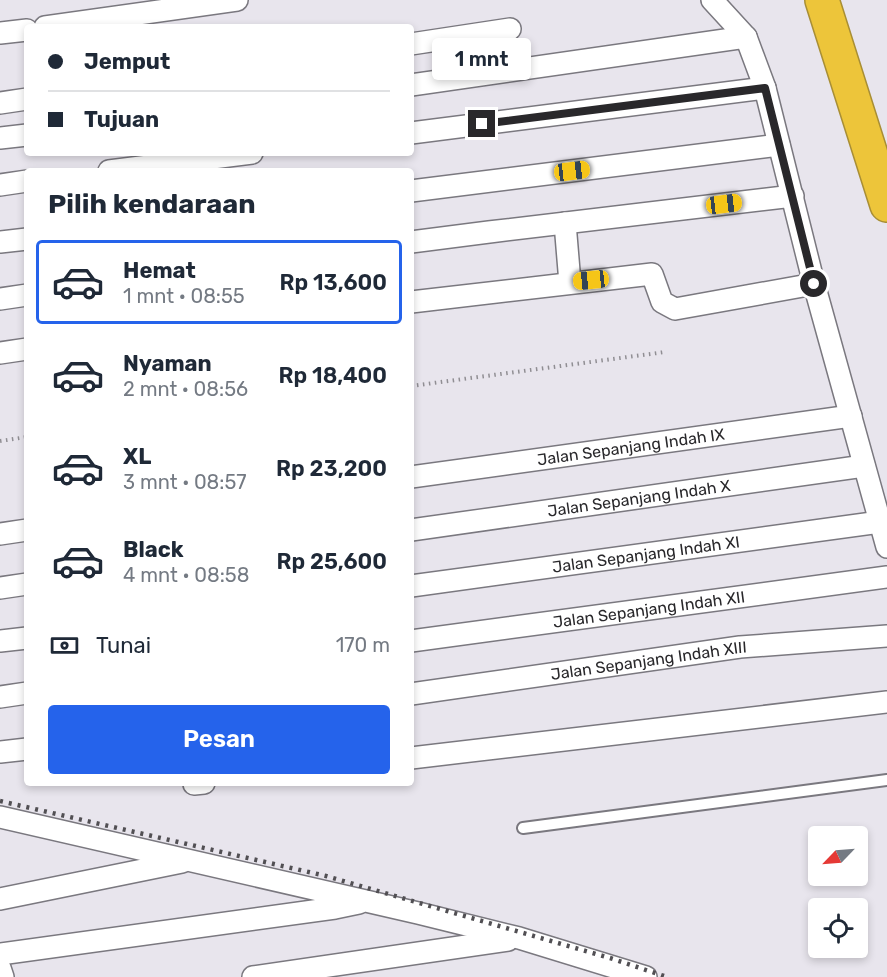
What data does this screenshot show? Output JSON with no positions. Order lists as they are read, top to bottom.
{
  "streets": {
    "street": [
      "Jalan Sepanjang Indah IX",
      "Jalan Sepanjang Indah X",
      "Jalan Sepanjang Indah XI",
      "Jalan Sepanjang Indah XII",
      "Jalan Sepanjang Indah XIII"
    ]
  },
  "north": "bottom left",
  "page": {
    "banner": ["Jemput", "Tujuan"],
    "bubble": "1 mnt",
    "heading": "Pilih kendaraan",
    "list": [
      {
        "name": "Hemat",
        "note": "1 mnt · 08:55",
        "value": "Rp 13,600"
      },
      {
        "name": "Nyaman",
        "note": "2 mnt · 08:56",
        "value": "Rp 18,400"
      },
      {
        "name": "XL",
        "note": "3 mnt · 08:57",
        "value": "Rp 23,200"
      },
      {
        "name": "Black",
        "note": "4 mnt · 08:58",
        "value": "Rp 25,600"
      }
    ],
    "pay": ["Tunai", "170 m"],
    "buttons": "Pesan"
  }
}
